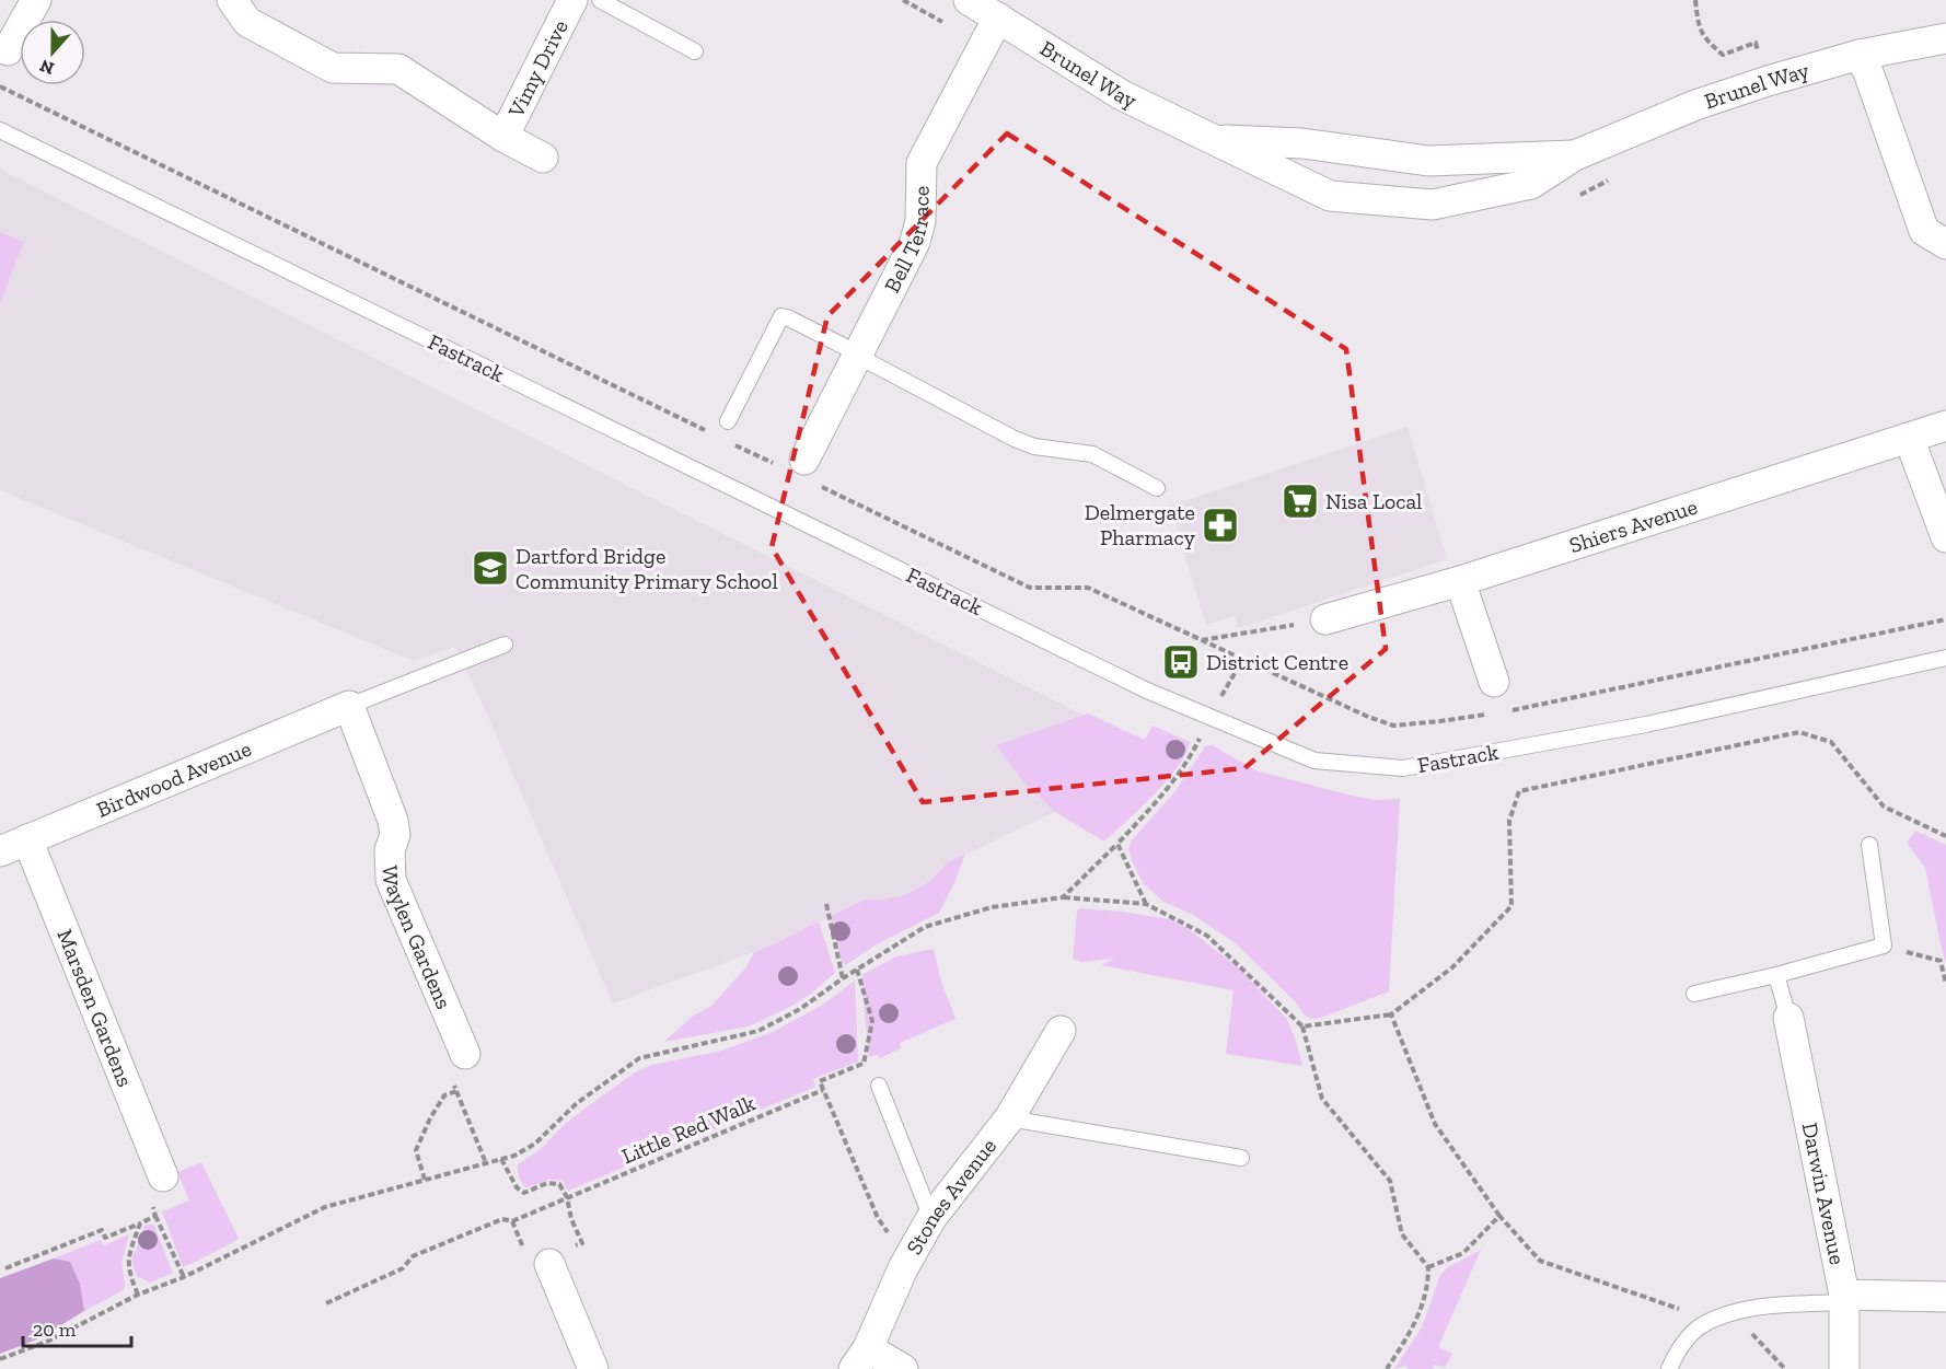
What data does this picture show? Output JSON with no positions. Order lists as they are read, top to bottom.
{
  "streets": {
    "street": [
      "Vimy Drive",
      "Brunel Way",
      "Bell Terrace",
      "Shiers Avenue",
      "Birdwood Avenue",
      "Waylen Gardens",
      "Marsden Gardens",
      "Darwin Avenue",
      "Stones Avenue"
    ],
    "lane": ["Fastrack"],
    "path": ["Little Red Walk"]
  },
  "crossings": [
    ["Brunel Way", "Bell Terrace"],
    ["Birdwood Avenue", "Waylen Gardens"],
    ["Birdwood Avenue", "Marsden Gardens"]
  ],
  "places": {
    "supermarket": ["Nisa Local"],
    "pharmacy": ["Delmergate Pharmacy"],
    "school or university": ["Dartford Bridge Community Primary School"],
    "bus stop": ["District Centre"]
  },
  "scale_bar": "20 m",
  "north": "bottom"
}
